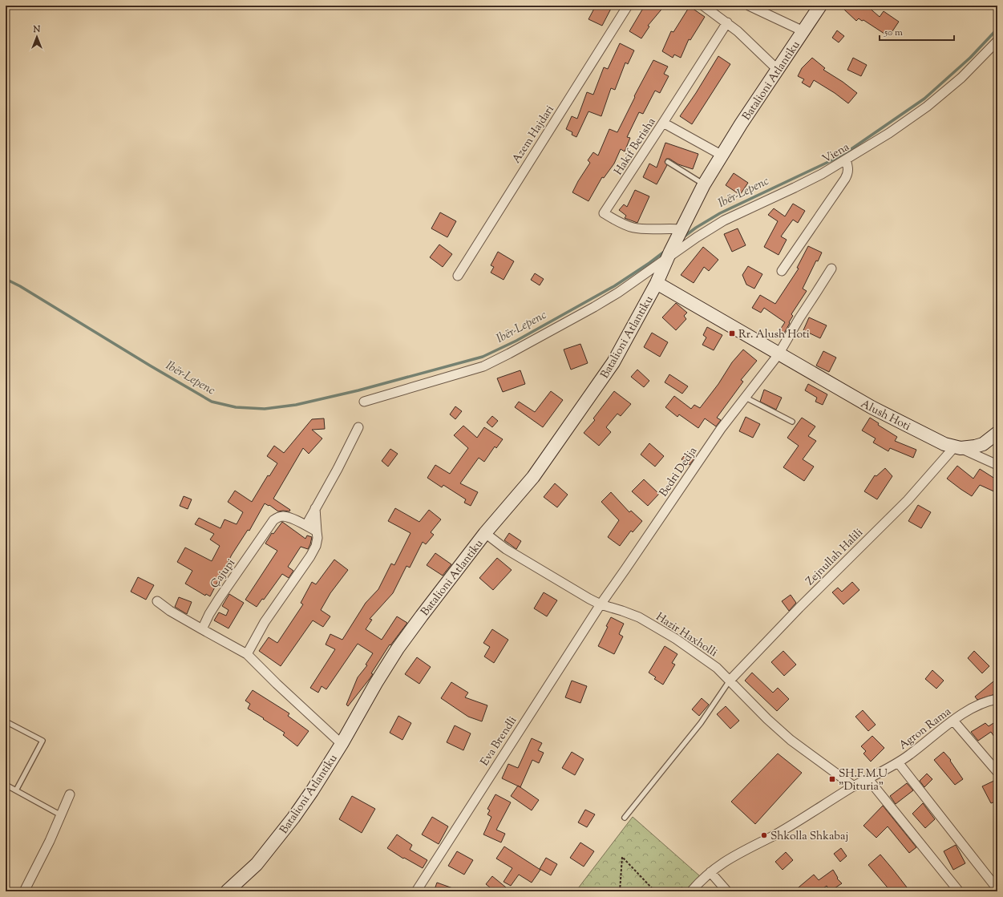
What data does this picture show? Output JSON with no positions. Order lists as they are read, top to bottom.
{
  "streets": {
    "street": [
      "Batalioni Atlantiku",
      "Azem Hajdari",
      "Hakif Berisha",
      "Viena",
      "Alush Hoti",
      "Bedri Dedja",
      "Zejnullah Halili",
      "Çajupi",
      "Hazir Haxholli",
      "Agron Rama",
      "Eva Brendli"
    ]
  },
  "crossings": [
    ["Batalioni Atlantiku", "Hakif Berisha"],
    ["Batalioni Atlantiku", "Viena"],
    ["Batalioni Atlantiku", "Alush Hoti"],
    ["Batalioni Atlantiku", "Hazir Haxholli"],
    ["Alush Hoti", "Bedri Dedja"],
    ["Alush Hoti", "Zejnullah Halili"],
    ["Bedri Dedja", "Hazir Haxholli"],
    ["Bedri Dedja", "Eva Brendli"],
    ["Zejnullah Halili", "Hazir Haxholli"],
    ["Hazir Haxholli", "Agron Rama"],
    ["Hazir Haxholli", "Eva Brendli"]
  ],
  "water": ["Ibër-Lepenc"],
  "places": {
    "transit": ["Rr. Alush Hoti", "SH.F.M.U \"Dituria\""],
    "other": ["Shkolla Shkabaj"]
  },
  "scale_bar": "50 m",
  "north": "top"
}
